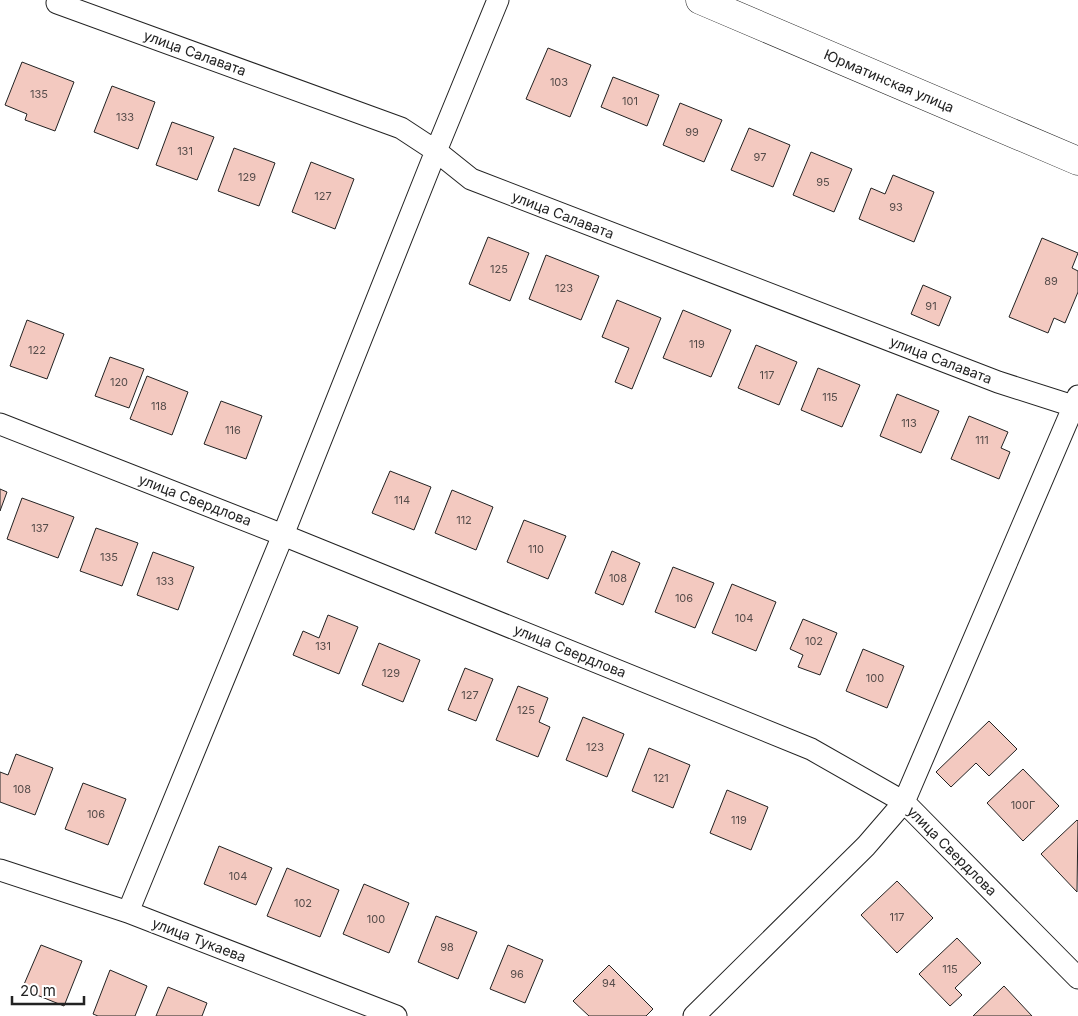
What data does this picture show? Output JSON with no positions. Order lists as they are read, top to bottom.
{
  "streets": {
    "main road": ["Юрматинская улица"],
    "street": ["улица Салавата", "улица Свердлова", "улица Тукаева"]
  },
  "house_numbers": [
    "103",
    "135",
    "101",
    "133",
    "99",
    "131",
    "97",
    "129",
    "95",
    "127",
    "93",
    "125",
    "89",
    "123",
    "91",
    "119",
    "122",
    "117",
    "120",
    "115",
    "118",
    "113",
    "116",
    "111",
    "114",
    "112",
    "137",
    "110",
    "135",
    "108",
    "133",
    "106",
    "104",
    "102",
    "131",
    "129",
    "100",
    "127",
    "125",
    "123",
    "121",
    "108",
    "100Г",
    "106",
    "119",
    "104",
    "102",
    "117",
    "100",
    "98",
    "115",
    "96",
    "94"
  ],
  "scale_bar": "20 m"
}
